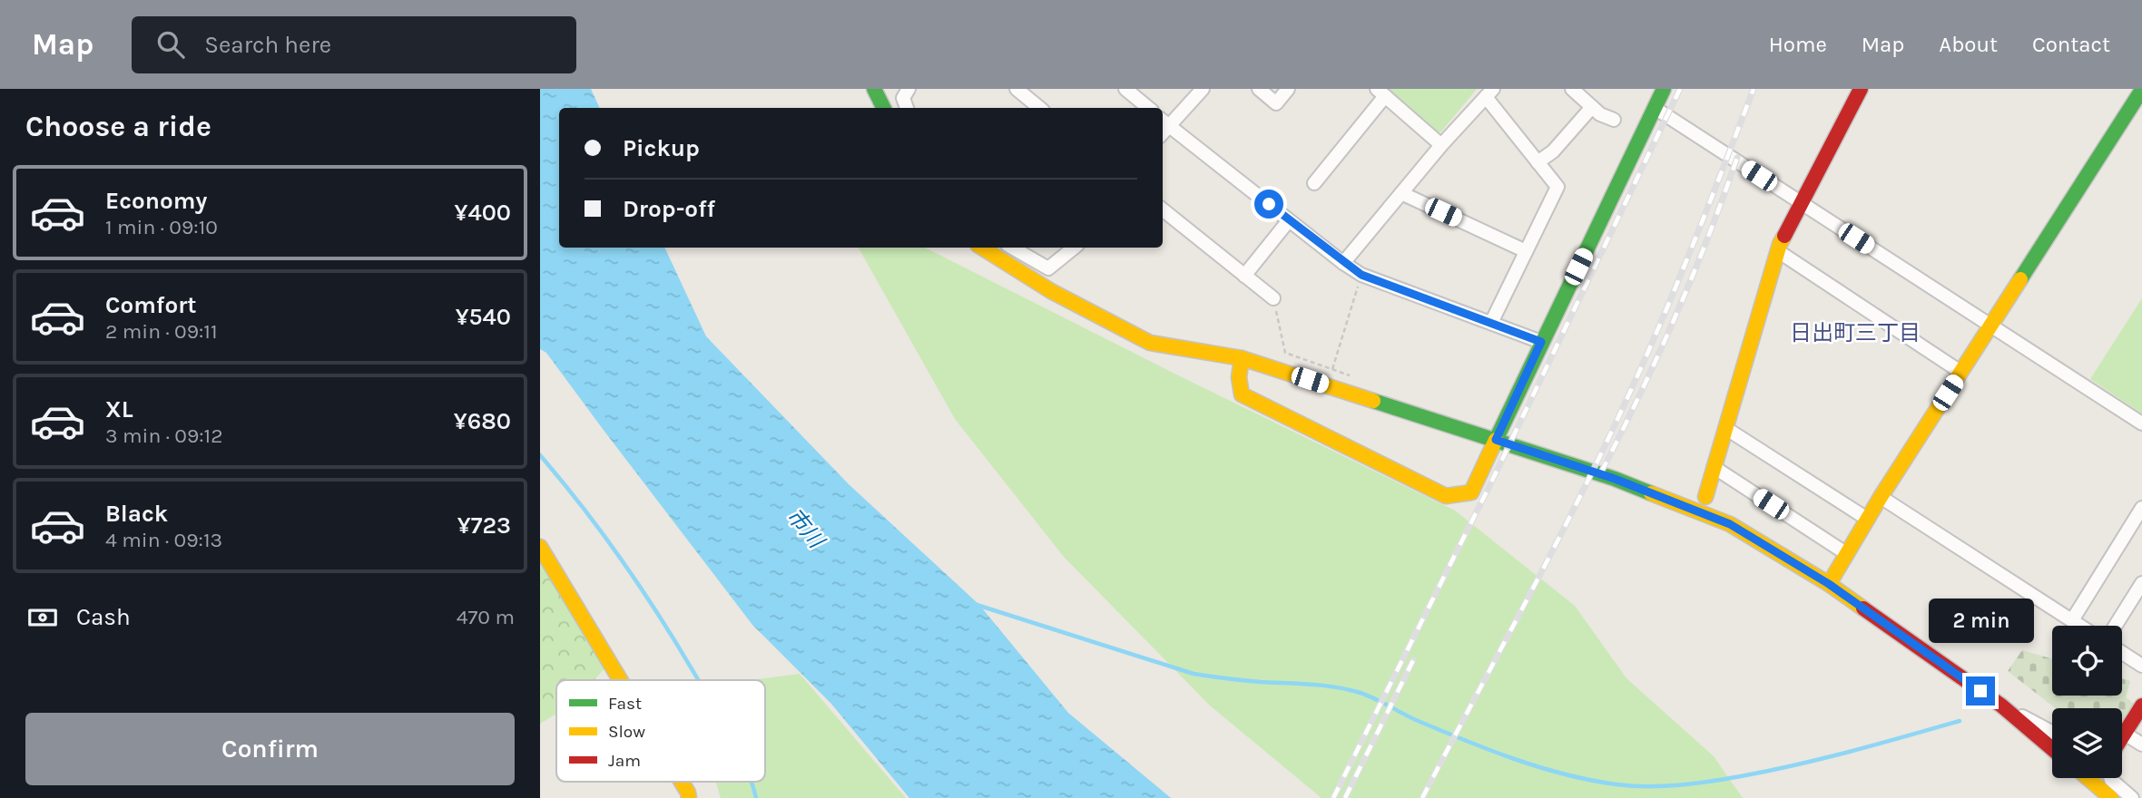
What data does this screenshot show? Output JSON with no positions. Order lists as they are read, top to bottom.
{
  "districts": ["日出町三丁目"],
  "water": ["市川"],
  "legend": ["Fast", "Slow", "Jam"],
  "page": {
    "header": "Map",
    "search": "Search here",
    "nav": [
      "Home",
      "Map",
      "About",
      "Contact"
    ],
    "heading": "Choose a ride",
    "banner": ["Pickup", "Drop-off"],
    "list": [
      {
        "name": "Economy",
        "note": "1 min · 09:10",
        "value": "¥400"
      },
      {
        "name": "Comfort",
        "note": "2 min · 09:11",
        "value": "¥540"
      },
      {
        "name": "XL",
        "note": "3 min · 09:12",
        "value": "¥680"
      },
      {
        "name": "Black",
        "note": "4 min · 09:13",
        "value": "¥723"
      }
    ],
    "pay": ["Cash", "470 m"],
    "bubble": "2 min",
    "buttons": "Confirm"
  }
}
